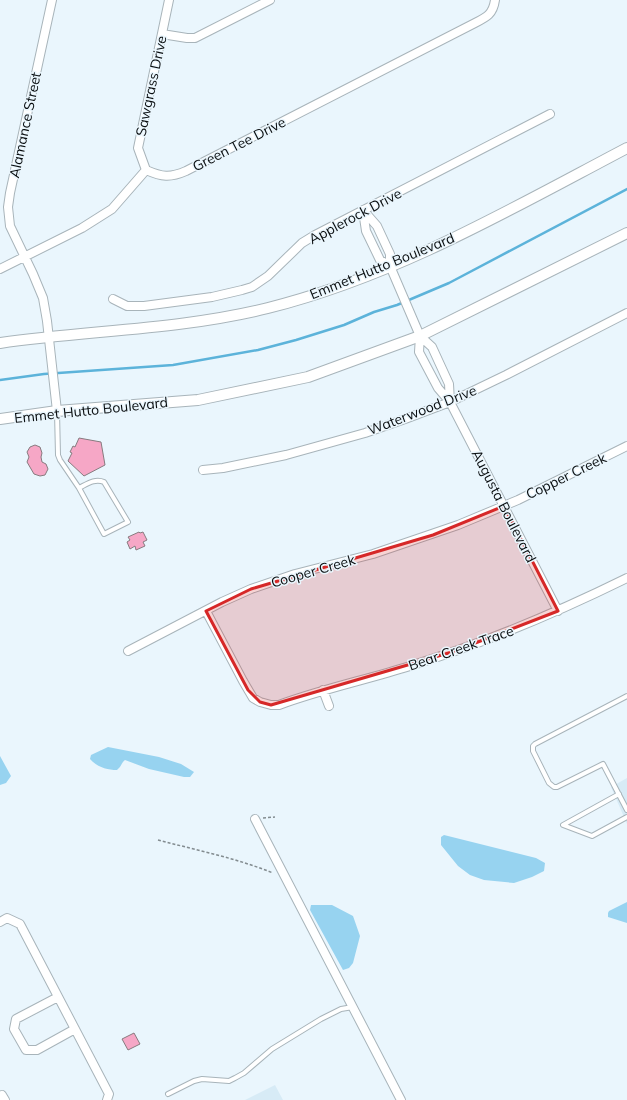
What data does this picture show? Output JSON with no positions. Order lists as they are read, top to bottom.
{
  "streets": {
    "street": [
      "Sawgrass Drive",
      "Alamance Street",
      "Green Tee Drive",
      "Applerock Drive",
      "Emmet Hutto Boulevard",
      "Waterwood Drive",
      "Copper Creek",
      "Augusta Boulevard",
      "Cooper Creek",
      "Bear Creek Trace"
    ]
  },
  "crossings": [
    ["Sawgrass Drive", "Green Tee Drive"],
    ["Alamance Street", "Emmet Hutto Boulevard"],
    ["Applerock Drive", "Augusta Boulevard"],
    ["Emmet Hutto Boulevard", "Augusta Boulevard"],
    ["Waterwood Drive", "Augusta Boulevard"],
    ["Copper Creek", "Augusta Boulevard"],
    ["Copper Creek", "Cooper Creek"],
    ["Augusta Boulevard", "Cooper Creek"],
    ["Augusta Boulevard", "Bear Creek Trace"],
    ["Cooper Creek", "Bear Creek Trace"]
  ]
}
